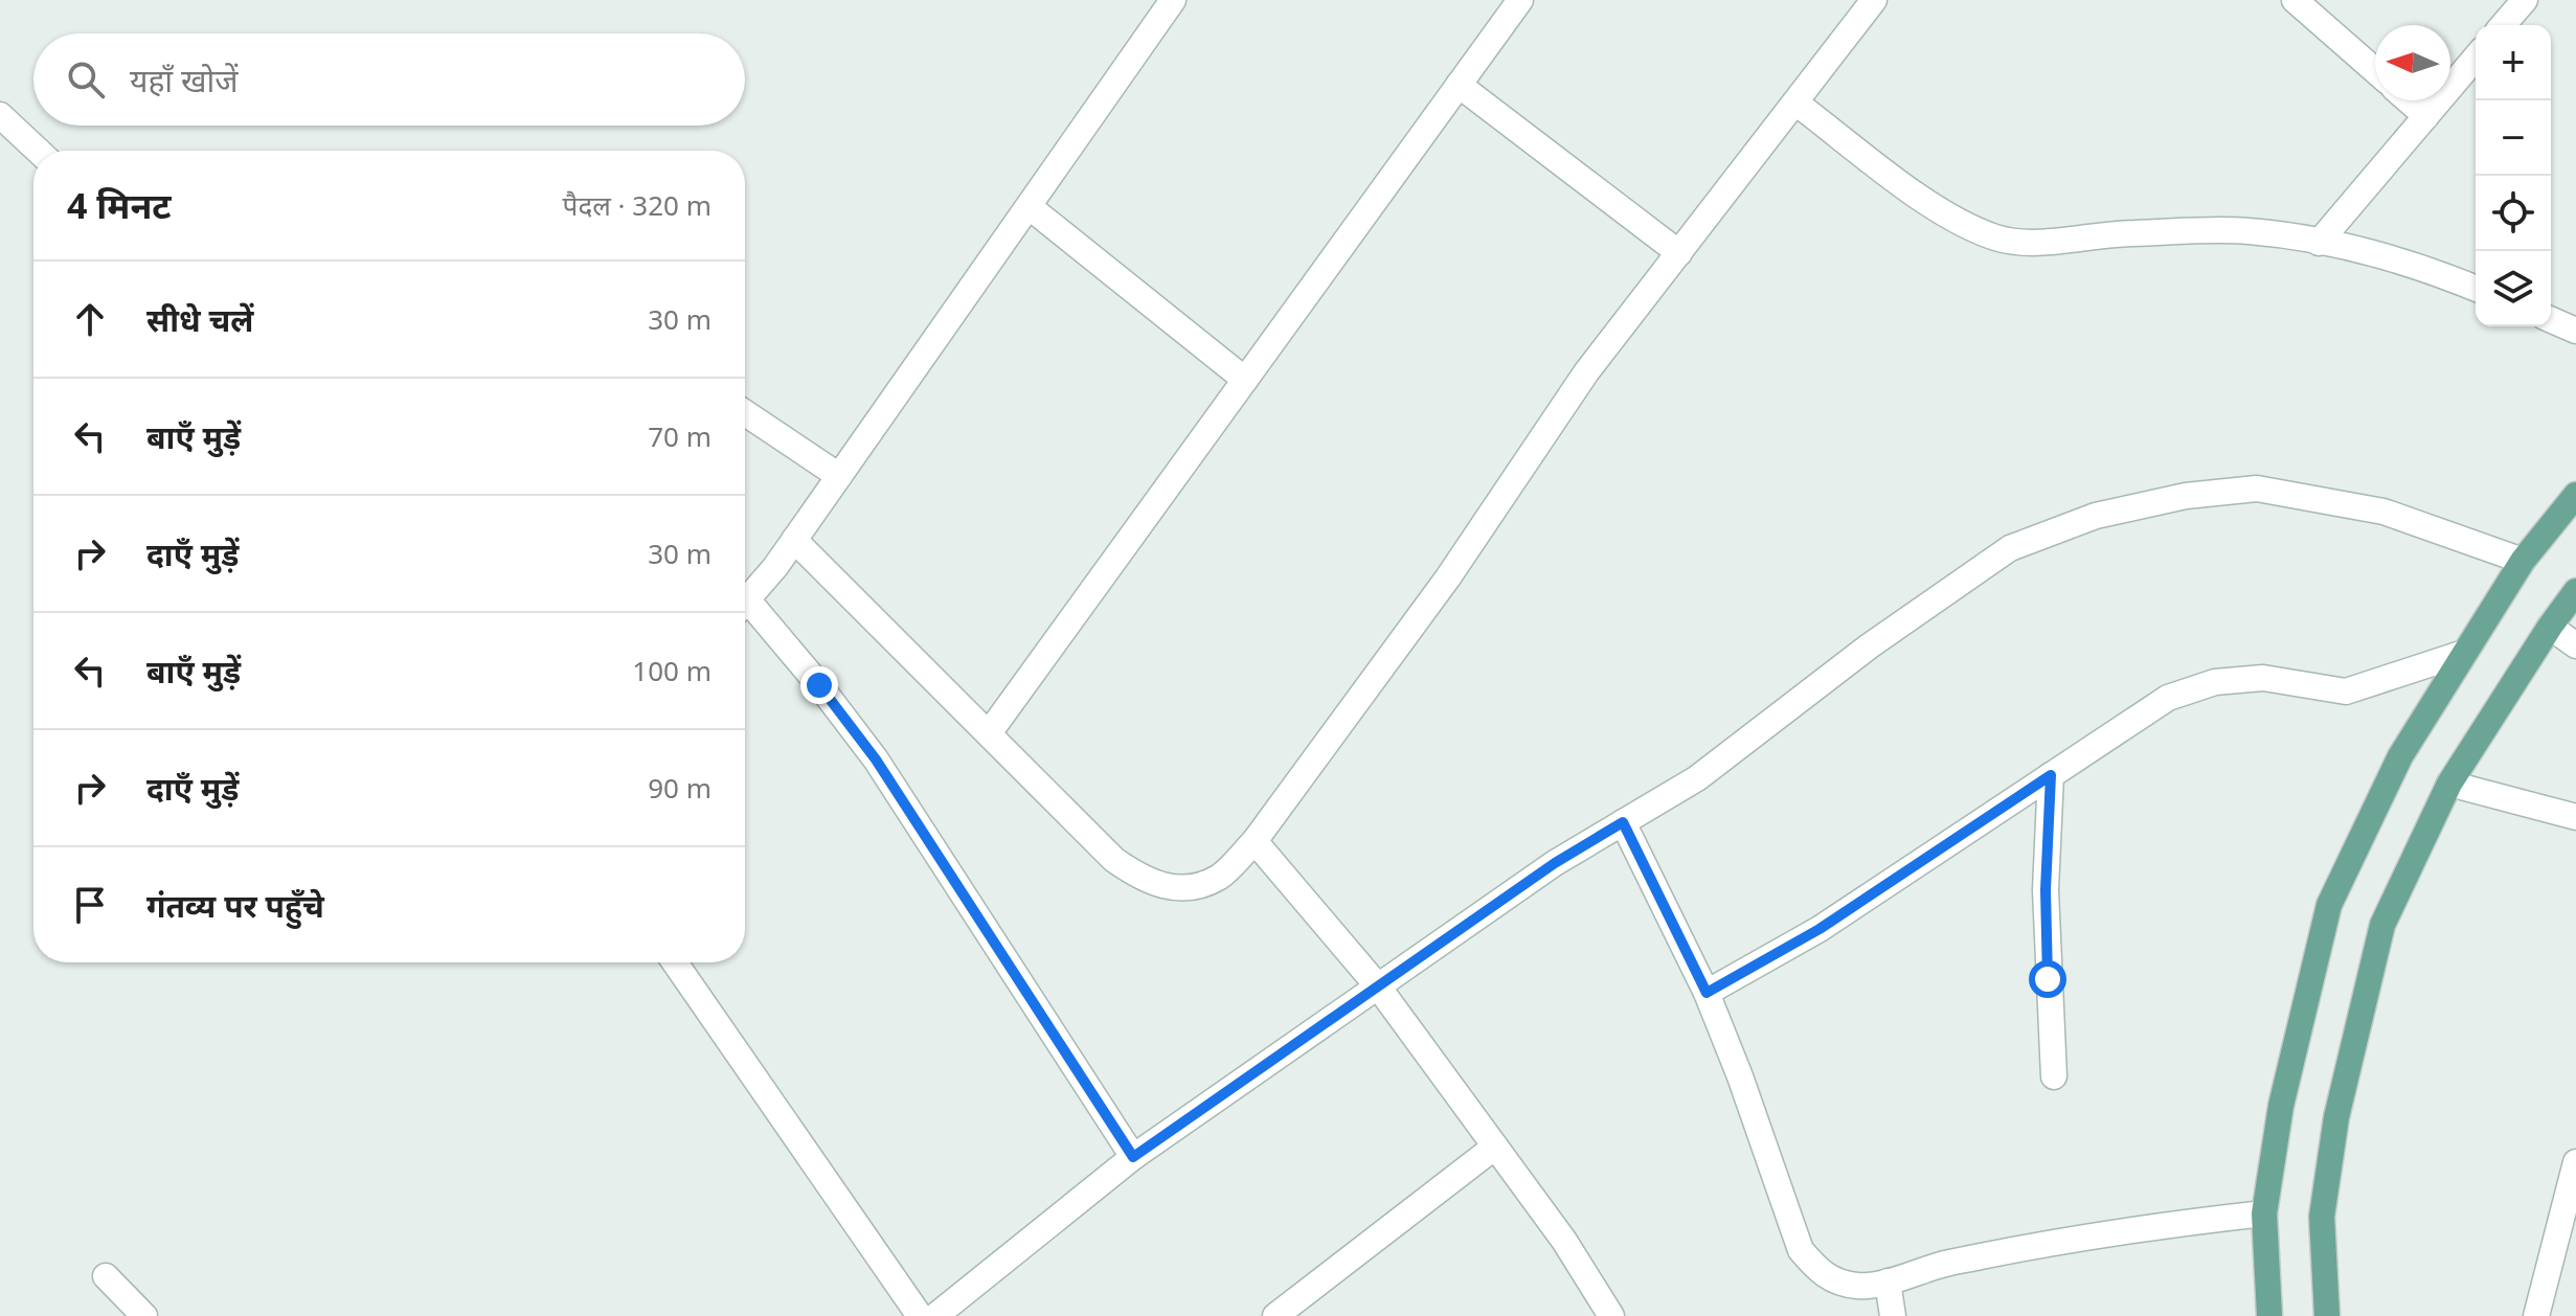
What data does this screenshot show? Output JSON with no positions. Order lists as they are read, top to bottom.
{
  "north": "left",
  "page": {
    "map_buttons": ["+", "−"],
    "search": "यहाँ खोजें",
    "heading": ["4 मिनट", "पैदल · 320 m"],
    "list": [
      ["सीधे चलें", "30 m"],
      ["बाएँ मुड़ें", "70 m"],
      ["दाएँ मुड़ें", "30 m"],
      ["बाएँ मुड़ें", "100 m"],
      ["दाएँ मुड़ें", "90 m"],
      "गंतव्य पर पहुँचे"
    ]
  }
}
